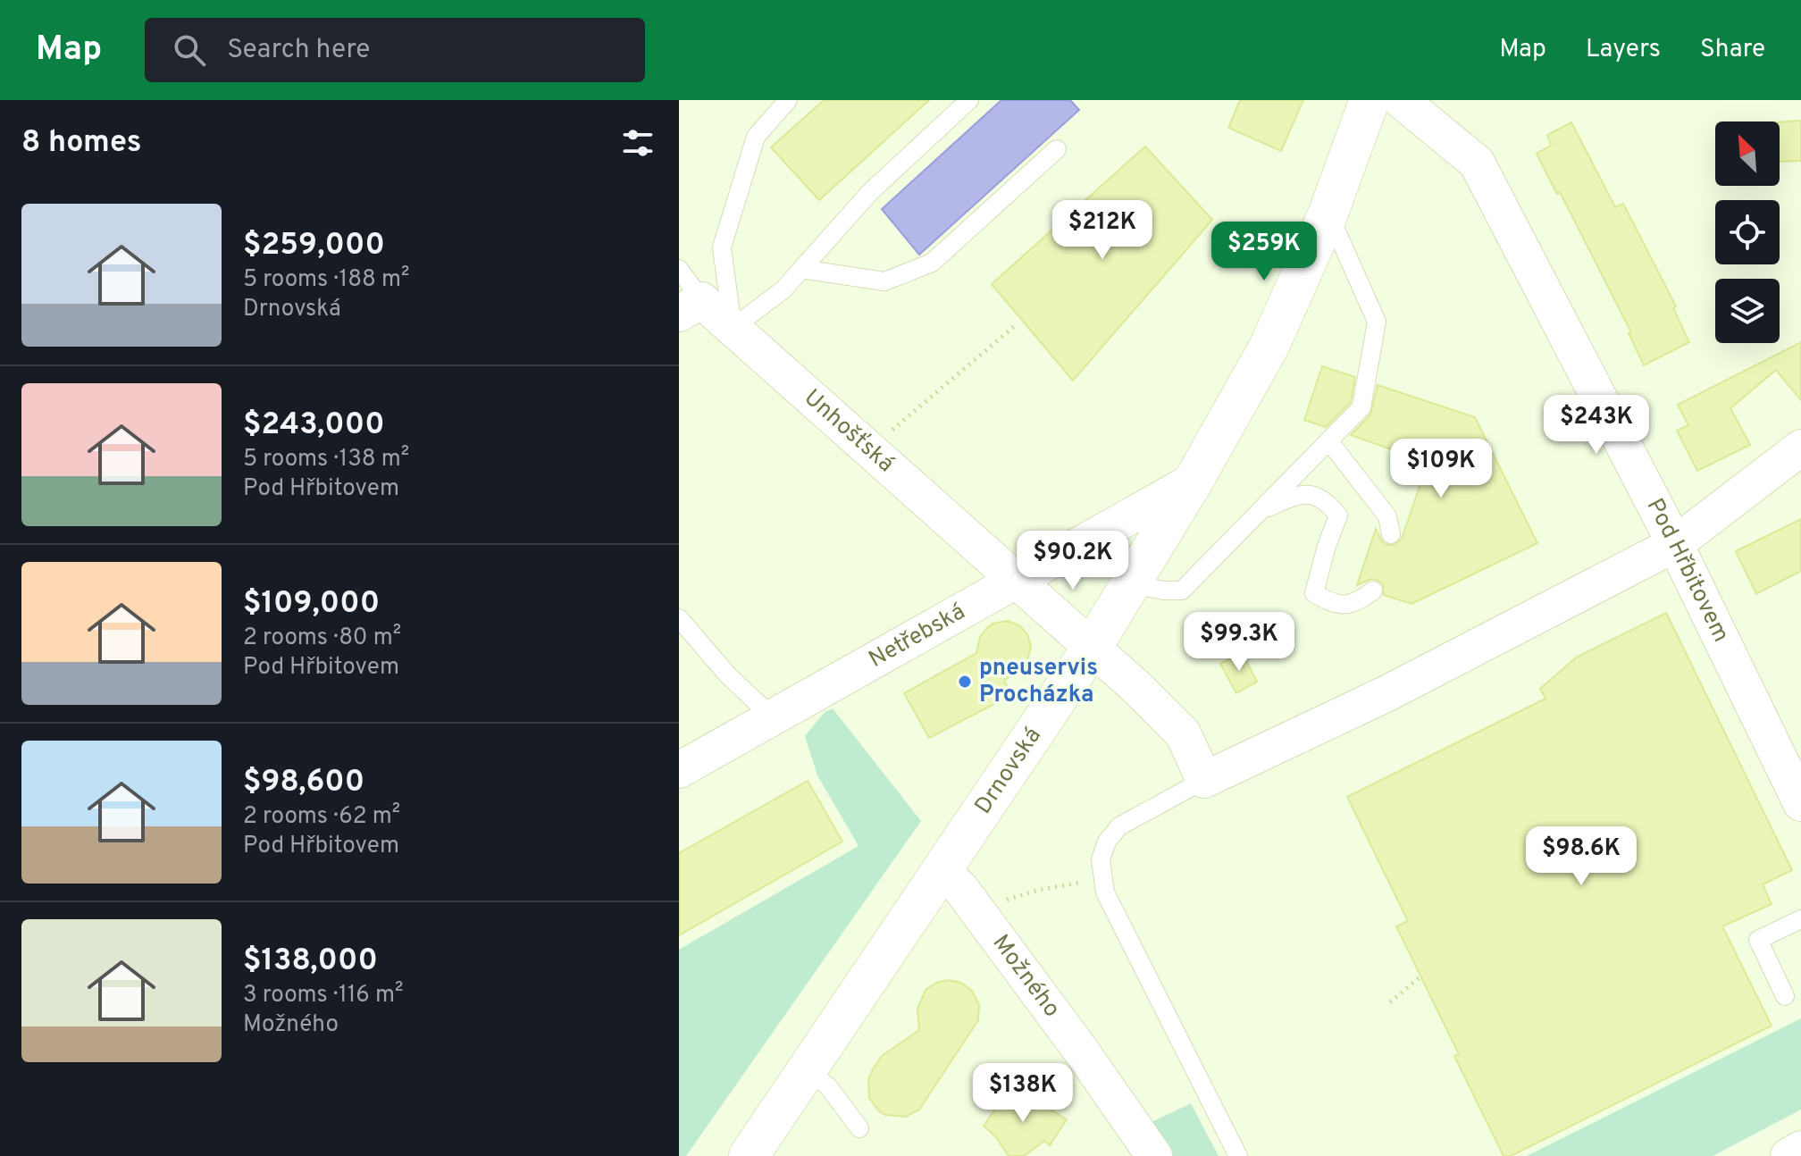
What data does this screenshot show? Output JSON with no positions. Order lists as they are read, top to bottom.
{
  "streets": {
    "main road": ["Drnovská"],
    "street": [
      "Unhošťská",
      "Pod Hřbitovem",
      "Netřebská",
      "Možného"
    ]
  },
  "crossings": [
    ["Unhošťská", "Netřebská"],
    ["Unhošťská", "Drnovská"],
    ["Netřebská", "Drnovská"],
    ["Drnovská", "Možného"]
  ],
  "places": ["pneuservis Procházka"],
  "north": "top left",
  "page": {
    "header": "Map",
    "search": "Search here",
    "nav": ["Map", "Layers", "Share"],
    "heading": "8 homes",
    "list": [
      {
        "name": "$259,000",
        "note": "5 rooms · 188 m² · Drnovská"
      },
      {
        "name": "$243,000",
        "note": "5 rooms · 138 m² · Pod Hřbitovem"
      },
      {
        "name": "$109,000",
        "note": "2 rooms · 80 m² · Pod Hřbitovem"
      },
      {
        "name": "$98,600",
        "note": "2 rooms · 62 m² · Pod Hřbitovem"
      },
      {
        "name": "$138,000",
        "note": "3 rooms · 116 m² · Možného"
      }
    ],
    "price": [
      "$212K",
      "$259K",
      "$243K",
      "$109K",
      "$90.2K",
      "$99.3K",
      "$98.6K",
      "$138K"
    ]
  }
}
